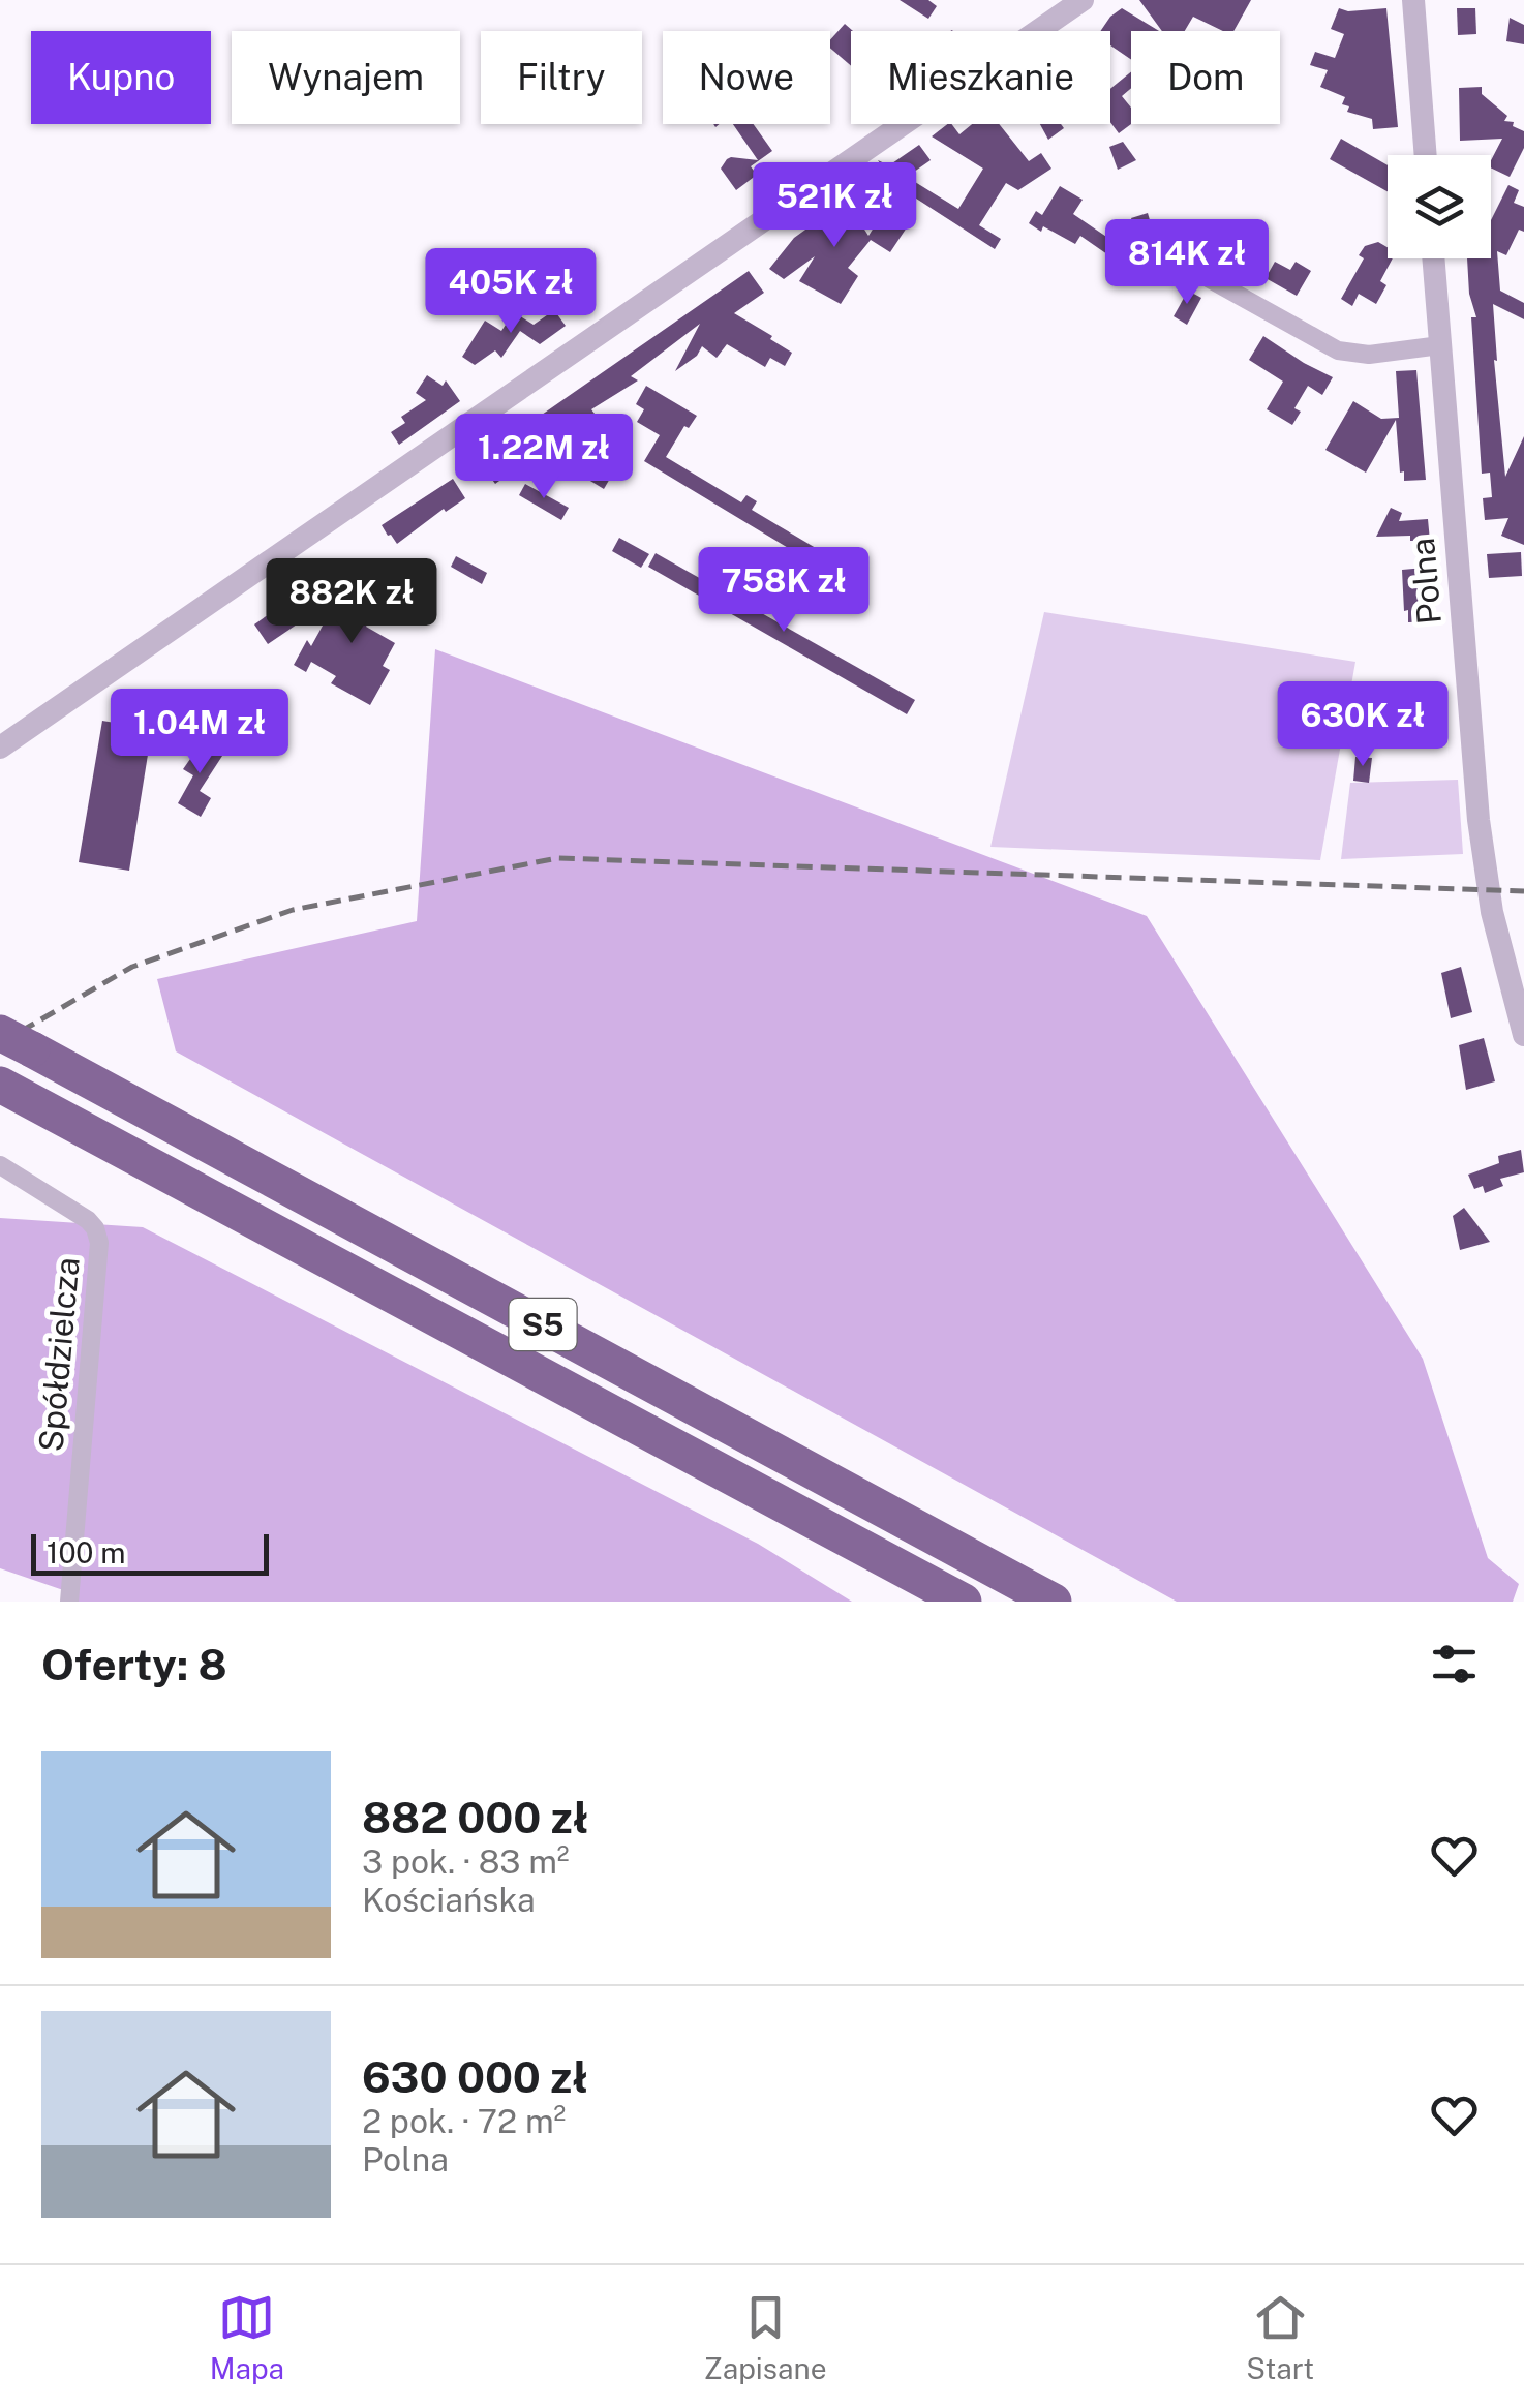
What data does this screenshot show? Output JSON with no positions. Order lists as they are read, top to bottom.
{
  "streets": {
    "highway": ["S5"],
    "street": ["Polna", "Spółdzielcza"]
  },
  "scale_bar": "100 m",
  "page": {
    "chip": [
      "Kupno",
      "Wynajem",
      "Filtry",
      "Nowe",
      "Mieszkanie",
      "Dom"
    ],
    "price": [
      "521K zł",
      "814K zł",
      "405K zł",
      "1.22M zł",
      "758K zł",
      "882K zł",
      "630K zł",
      "1.04M zł"
    ],
    "scale": "100 m",
    "heading": "Oferty: 8",
    "list": [
      {
        "name": "882 000 zł",
        "note": "3 pok. · 83 m² · Kościańska"
      },
      {
        "name": "630 000 zł",
        "note": "2 pok. · 72 m² · Polna"
      }
    ],
    "tabs": ["Mapa", "Zapisane", "Start"]
  }
}
